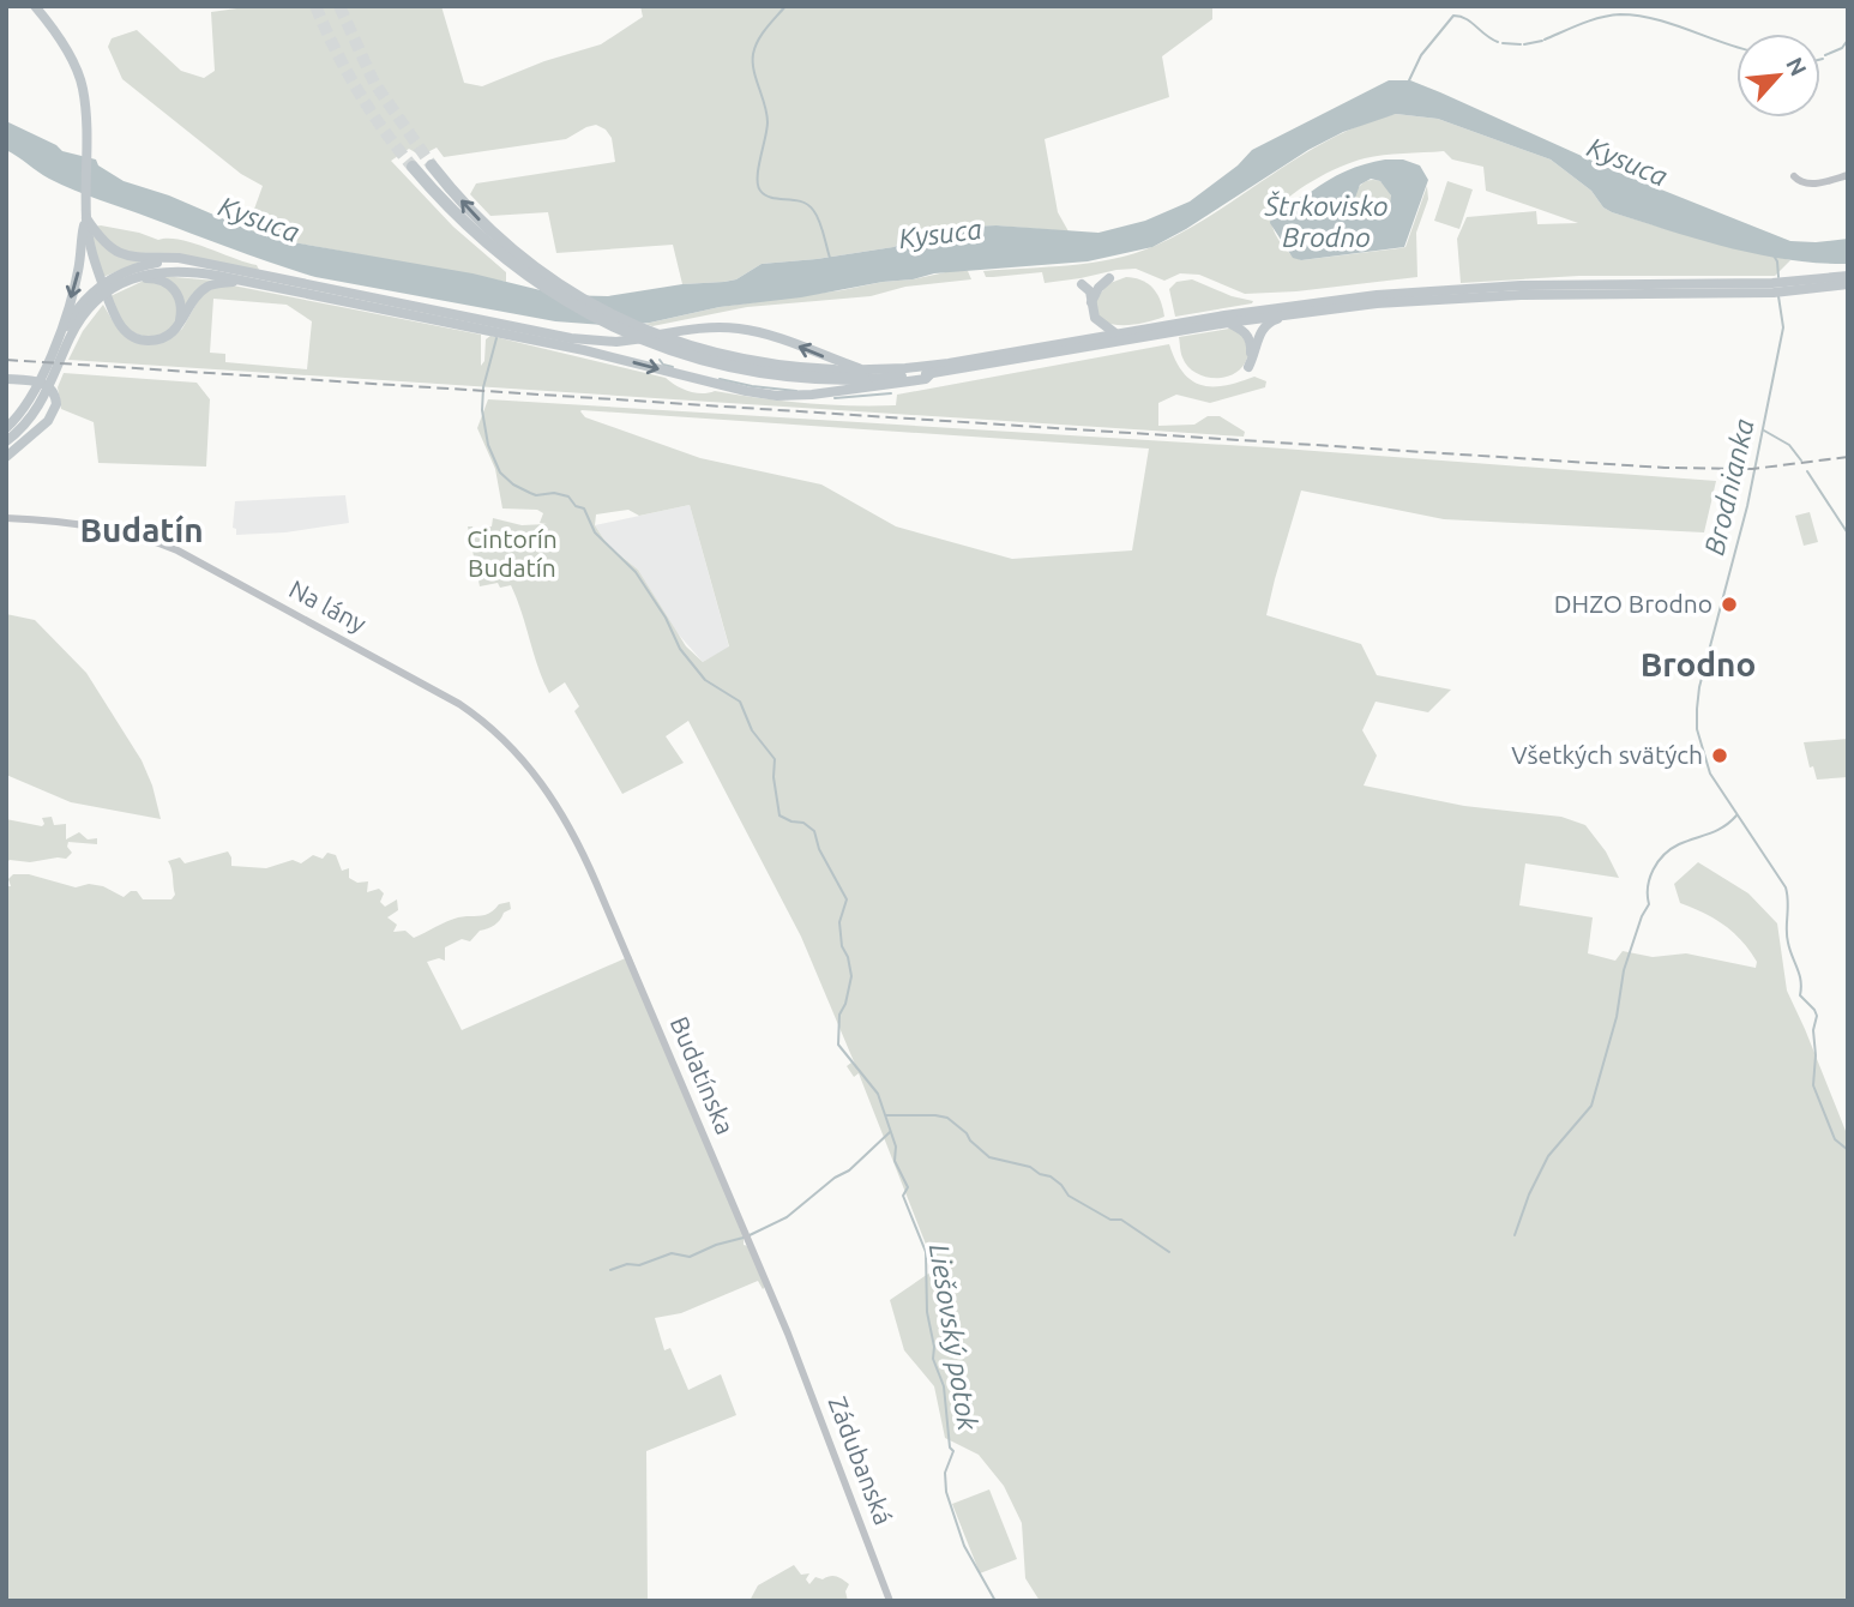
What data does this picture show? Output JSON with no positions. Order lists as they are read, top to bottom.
{
  "streets": {
    "street": ["Na lány", "Budatínska", "Zádubanská"]
  },
  "crossings": [
    ["Na lány", "Budatínska"],
    ["Budatínska", "Zádubanská"]
  ],
  "districts": ["Budatín", "Brodno"],
  "water": [
    "Kysuca",
    "Štrkovisko Brodno",
    "Brodnianka",
    "Liešovský potok"
  ],
  "parks": ["Cintorín Budatín"],
  "places": ["DHZO Brodno", "Všetkých svätých"],
  "north": "top right"
}
